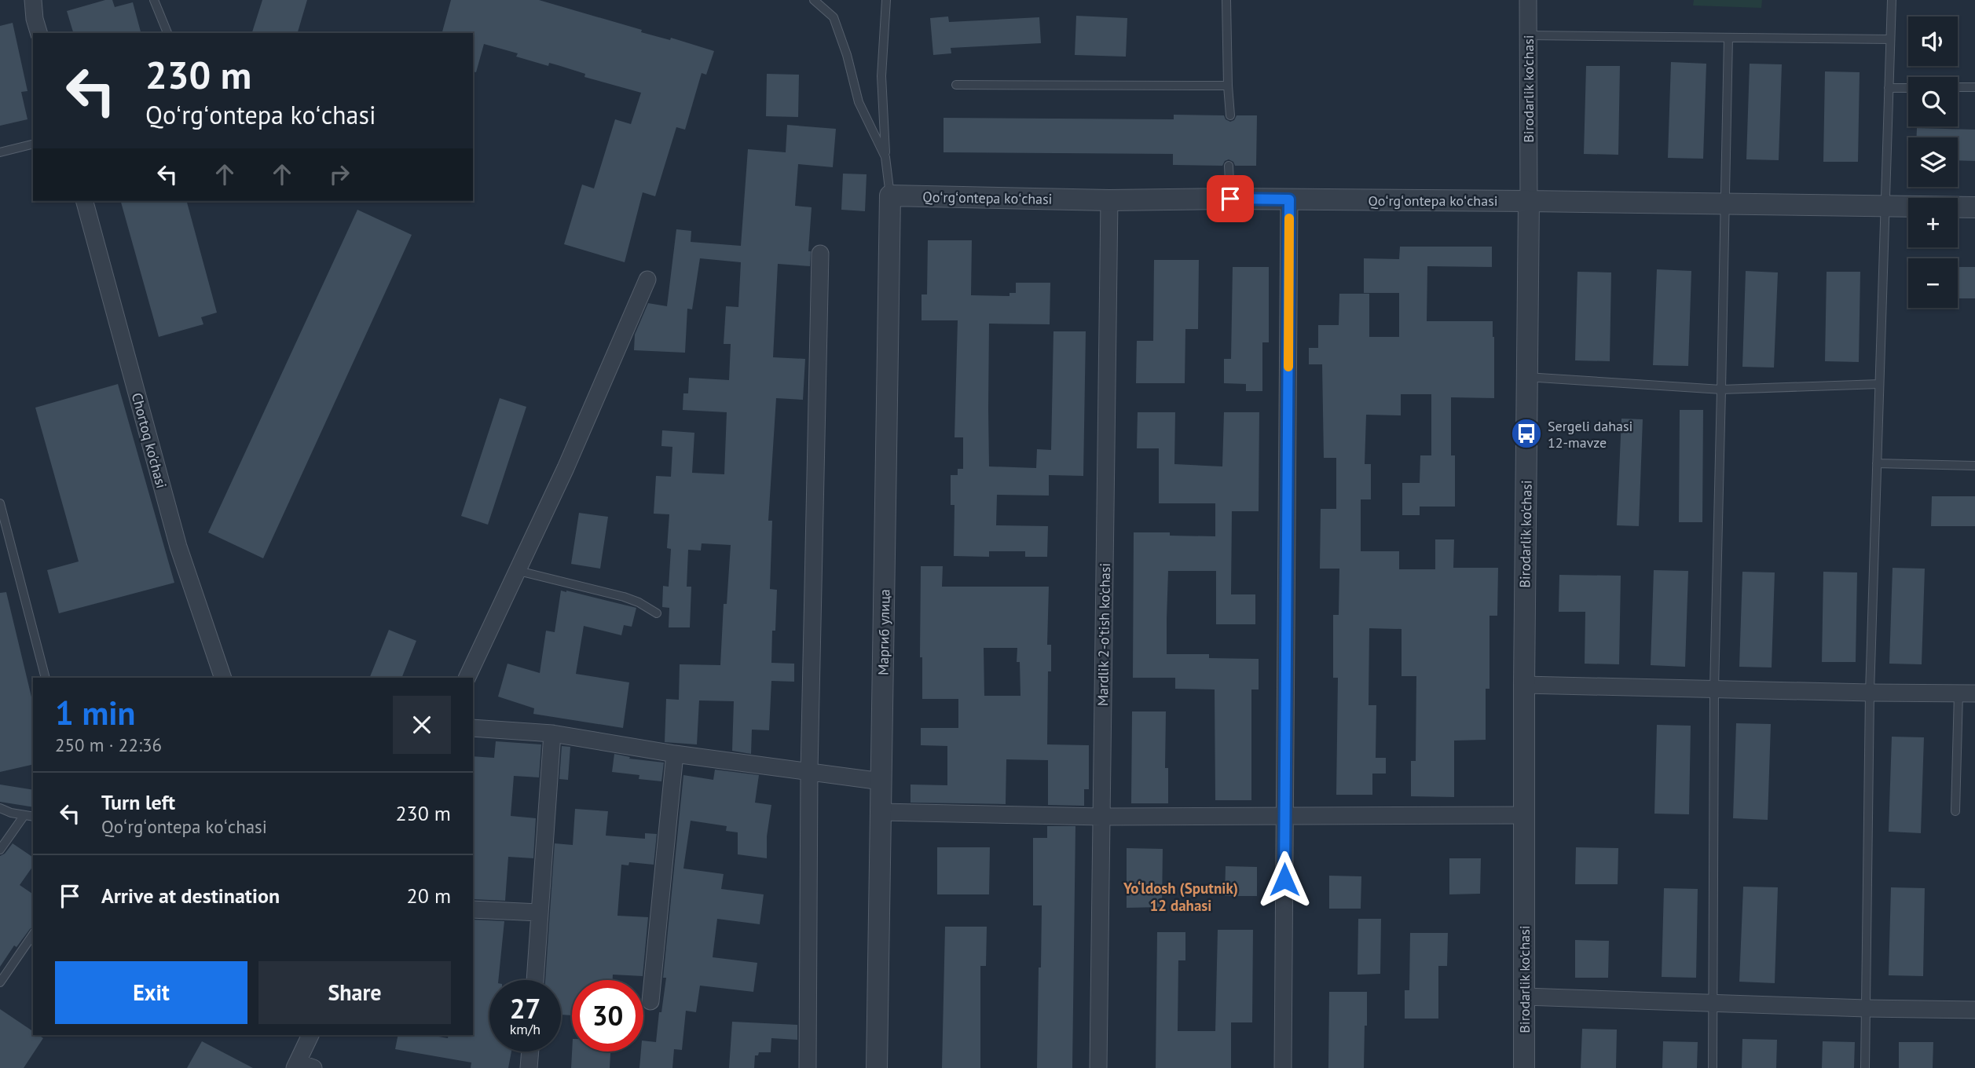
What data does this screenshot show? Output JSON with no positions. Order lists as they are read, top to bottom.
{
  "streets": {
    "street": [
      "Birodarlik ko'chasi",
      "Qoʻrgʻontepa koʻchasi",
      "Chortoq ko'chasi",
      "Маргиб улица",
      "Mardlik 2-o'tish ko'chasi"
    ]
  },
  "crossings": [
    ["Birodarlik ko'chasi", "Qoʻrgʻontepa koʻchasi"],
    ["Qoʻrgʻontepa koʻchasi", "Маргиб улица"],
    ["Qoʻrgʻontepa koʻchasi", "Mardlik 2-o'tish ko'chasi"]
  ],
  "districts": ["Yo‘ldosh (Sputnik) 12 dahasi"],
  "places": {
    "bus stop": ["Sergeli dahasi 12-mavze"]
  },
  "page": {
    "map_buttons": ["+", "−"],
    "turn": ["230 m", "Qoʻrgʻontepa koʻchasi"],
    "heading": ["1 min", "250 m · 22:36"],
    "list": [
      {
        "name": "Turn left",
        "note": "Qoʻrgʻontepa koʻchasi",
        "value": "230 m"
      },
      {
        "name": "Arrive at destination",
        "value": "20 m"
      }
    ],
    "buttons": ["Exit", "Share"],
    "speed": "27 km/h",
    "limit": "30"
  }
}
